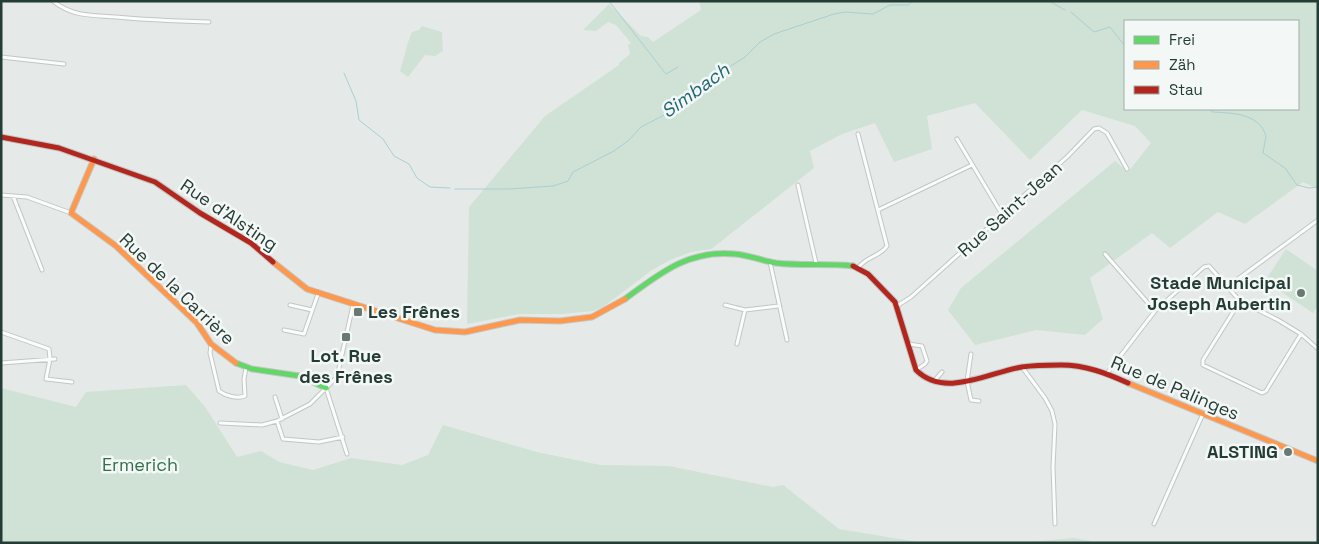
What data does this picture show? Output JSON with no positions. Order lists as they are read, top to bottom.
{
  "streets": {
    "main road": ["Rue d'Alsting", "Rue de la Carrière", "Rue de Palinges"],
    "street": ["Rue Saint-Jean"]
  },
  "water": ["Simbach"],
  "parks": ["Ermerich"],
  "places": {
    "other": ["Stade Municipal Joseph Aubertin", "ALSTING"],
    "transit": ["Les Frênes", "Lot. Rue des Frênes"]
  },
  "legend": ["Frei", "Zäh", "Stau"]
}
